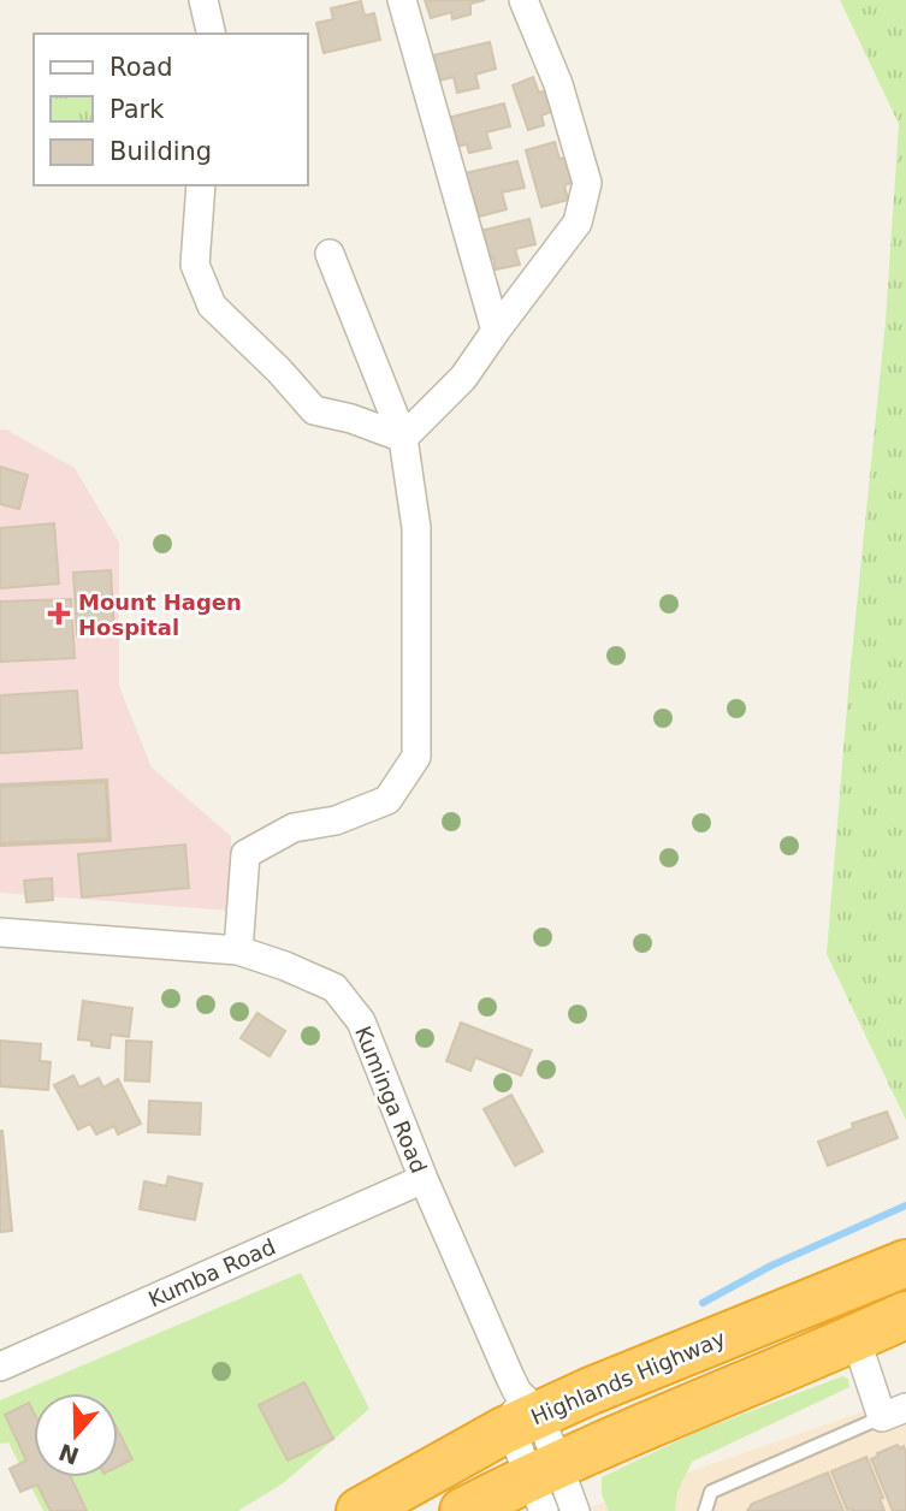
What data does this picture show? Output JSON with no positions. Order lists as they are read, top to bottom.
{
  "streets": {
    "highway": ["Highlands Highway"],
    "street": ["Kuminga Road", "Kumba Road"]
  },
  "crossings": [
    ["Kuminga Road", "Kumba Road"],
    ["Kuminga Road", "Highlands Highway"]
  ],
  "places": {
    "health": ["Mount Hagen Hospital"]
  },
  "legend": ["Road", "Park", "Building"],
  "north": "bottom"
}
